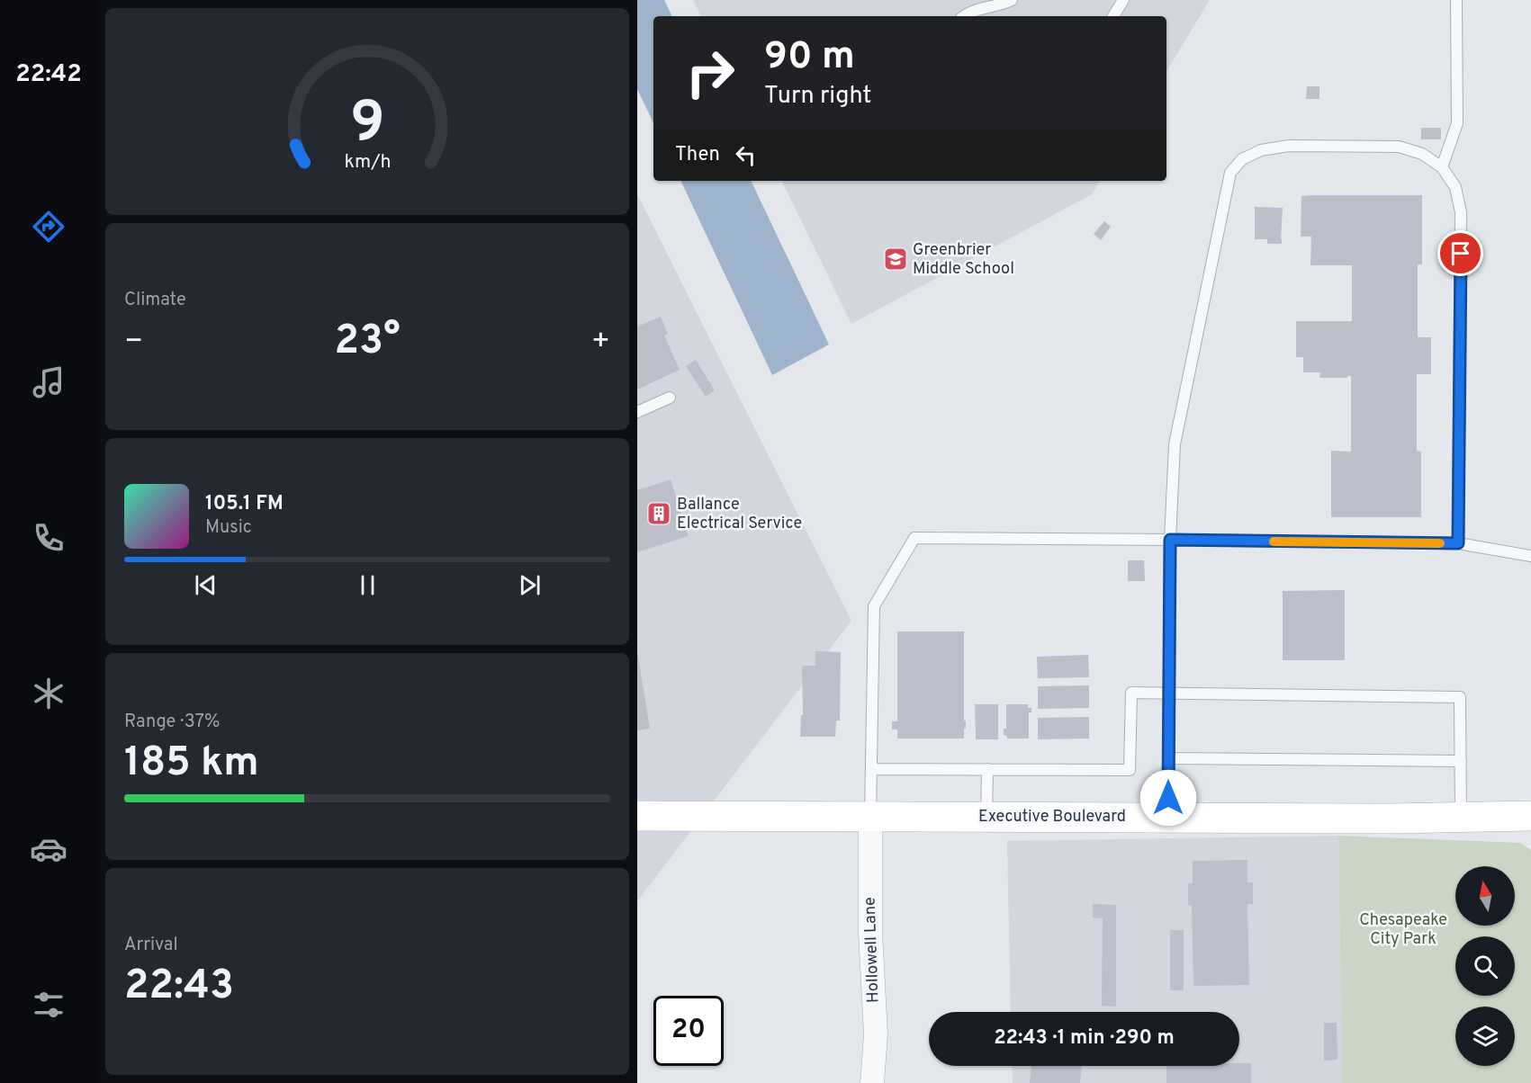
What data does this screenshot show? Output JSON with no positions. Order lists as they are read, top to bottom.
{
  "streets": {
    "street": ["Executive Boulevard", "Hollowell Lane"]
  },
  "crossings": [
    ["Executive Boulevard", "Hollowell Lane"]
  ],
  "parks": ["Chesapeake City Park"],
  "places": {
    "school or university": ["Greenbrier Middle School"],
    "building": ["Ballance Electrical Service"]
  },
  "north": "top",
  "page": {
    "tabs": "22:42",
    "turn": ["90 m", "Turn right"],
    "then": "Then",
    "tile": [
      "Climate",
      ["Range · 37%", "185 km"],
      ["Arrival", "22:43"]
    ],
    "heat": ["−", "23°", "+"],
    "song": ["105.1 FM", "Music"],
    "limit": "20",
    "trip": "22:43 · 1 min · 290 m",
    "gauge": ["9", "km/h"]
  }
}
